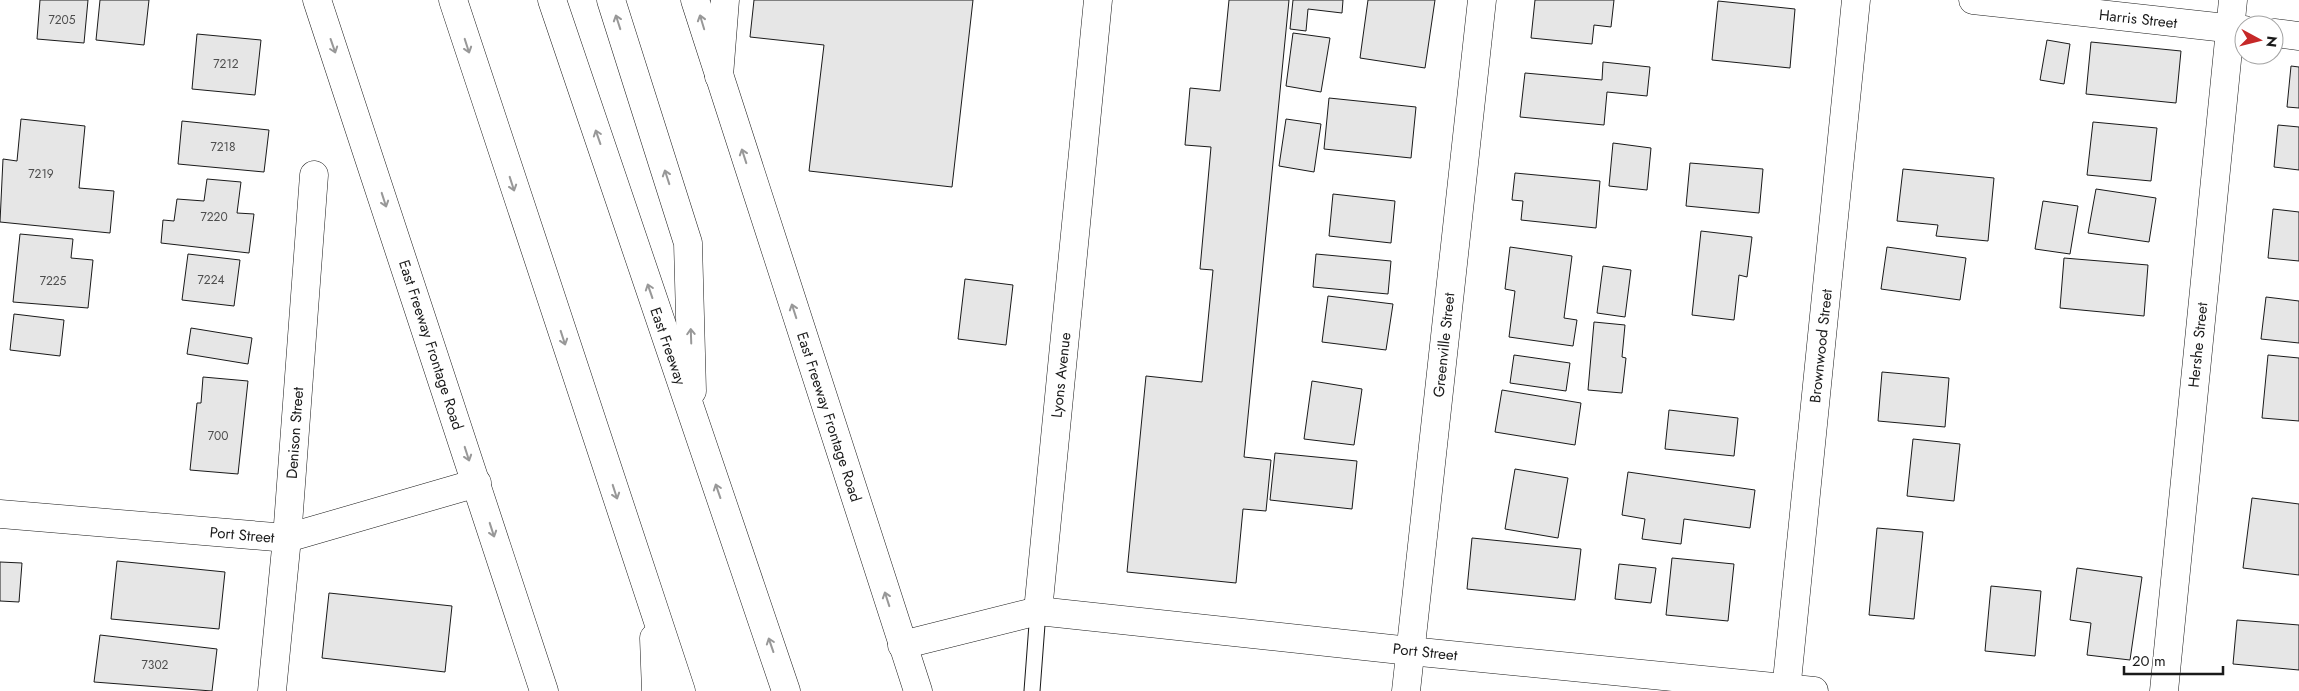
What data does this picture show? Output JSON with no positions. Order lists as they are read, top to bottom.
{
  "streets": {
    "main road": [
      "Harris Street",
      "East Freeway Frontage Road",
      "Greenville Street",
      "Hershe Street",
      "East Freeway",
      "Brownwood Street",
      "Lyons Avenue",
      "Denison Street",
      "Port Street"
    ]
  },
  "crossings": [
    ["East Freeway Frontage Road", "Port Street"],
    ["Greenville Street", "Port Street"],
    ["Brownwood Street", "Port Street"],
    ["Lyons Avenue", "Port Street"],
    ["Denison Street", "Port Street"]
  ],
  "house_numbers": [
    "7205",
    "7212",
    "7218",
    "7219",
    "7220",
    "7224",
    "7225",
    "700",
    "7302"
  ],
  "scale_bar": "20 m",
  "north": "right"
}
